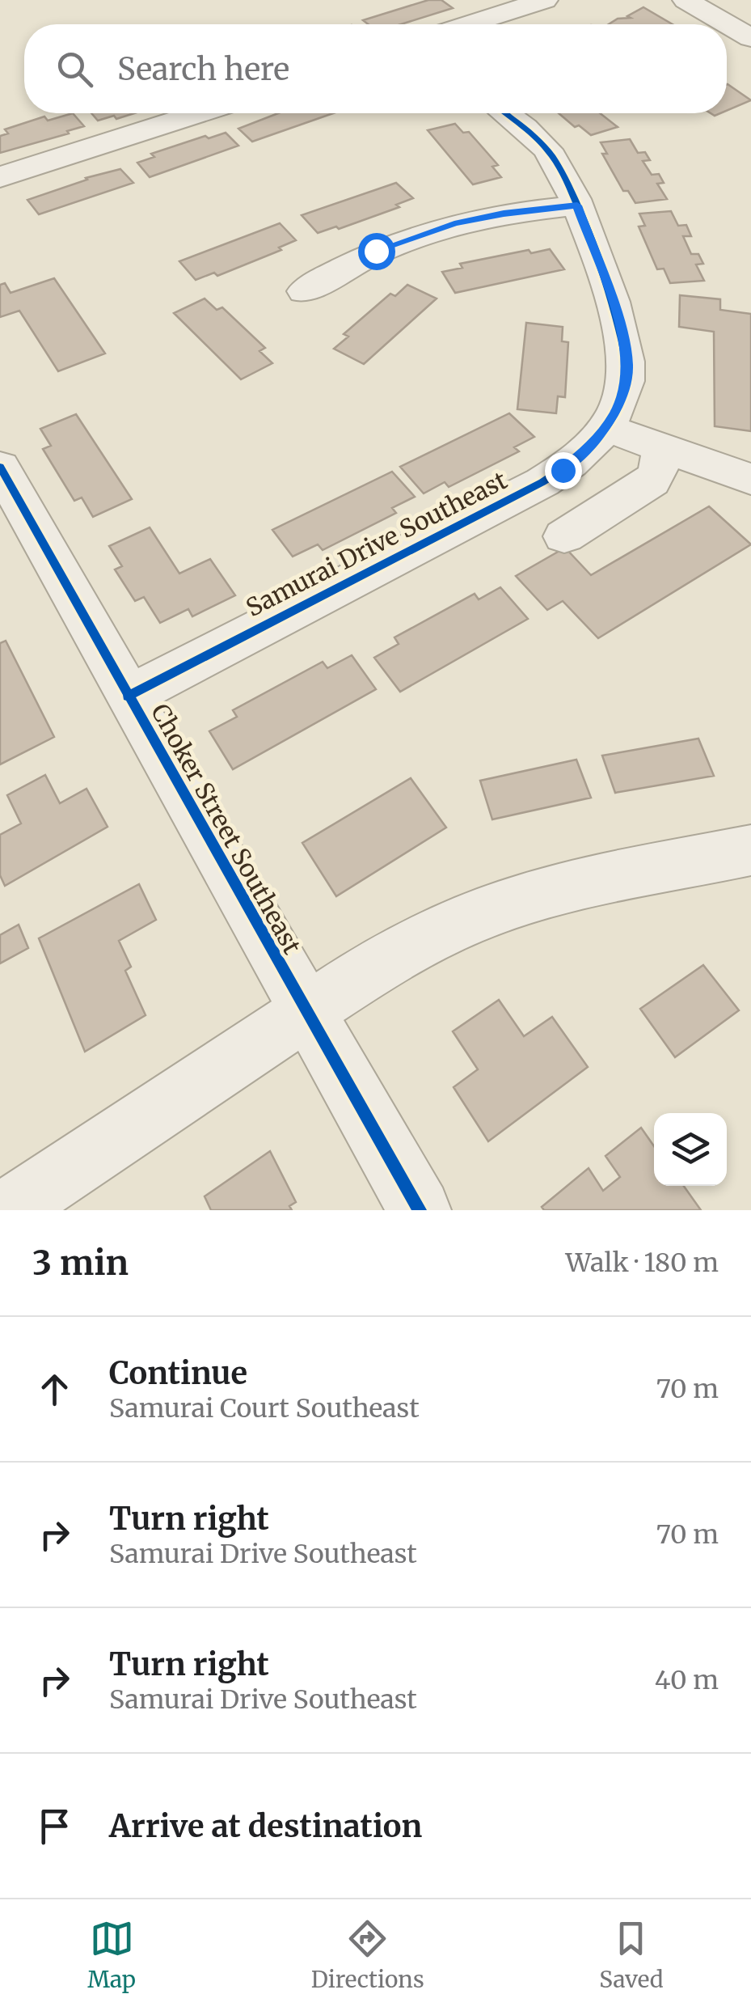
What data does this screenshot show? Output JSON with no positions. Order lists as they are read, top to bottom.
{
  "streets": {
    "street": ["Samurai Drive Southeast", "Choker Street Southeast"]
  },
  "crossings": [
    ["Samurai Drive Southeast", "Choker Street Southeast"]
  ],
  "page": {
    "search": "Search here",
    "heading": ["3 min", "Walk · 180 m"],
    "list": [
      ["Continue", "Samurai Court Southeast", "70 m"],
      ["Turn right", "Samurai Drive Southeast", "70 m"],
      ["Turn right", "Samurai Drive Southeast", "40 m"],
      "Arrive at destination"
    ],
    "nav": ["Map", "Directions", "Saved"]
  }
}
